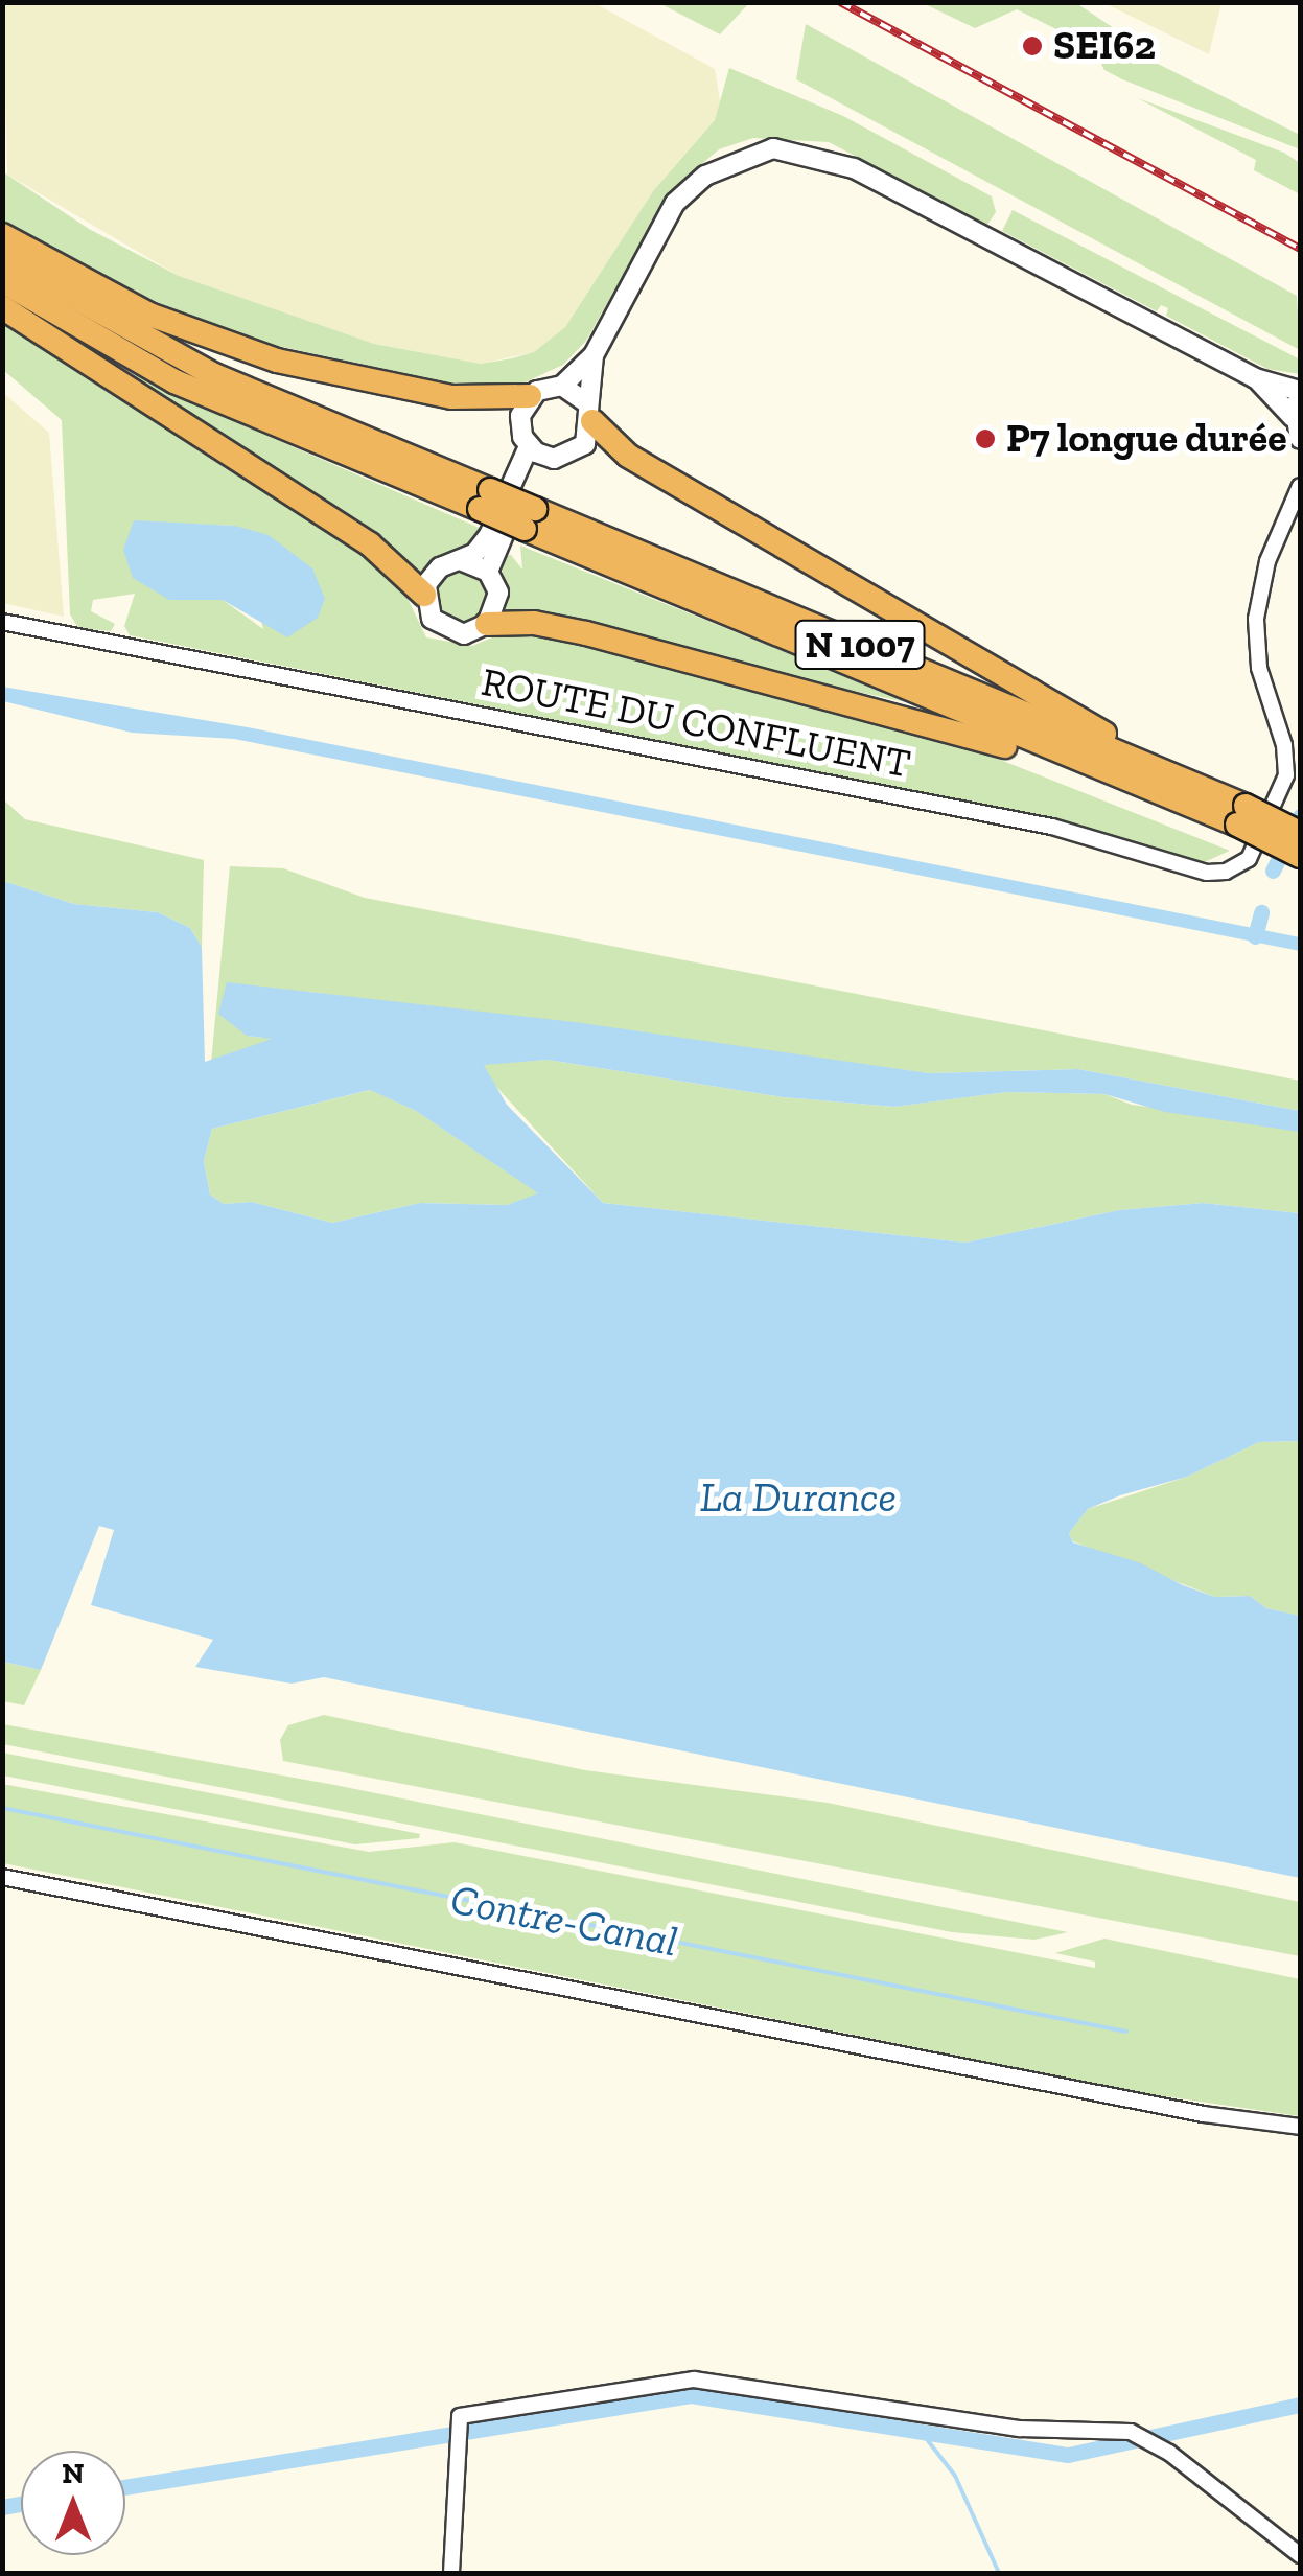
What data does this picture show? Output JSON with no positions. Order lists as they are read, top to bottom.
{
  "streets": {
    "highway": ["N 1007"],
    "street": ["ROUTE DU CONFLUENT"]
  },
  "water": ["La Durance", "Contre-Canal"],
  "places": ["SEI62", "P7 longue durée"],
  "north": "top"
}
